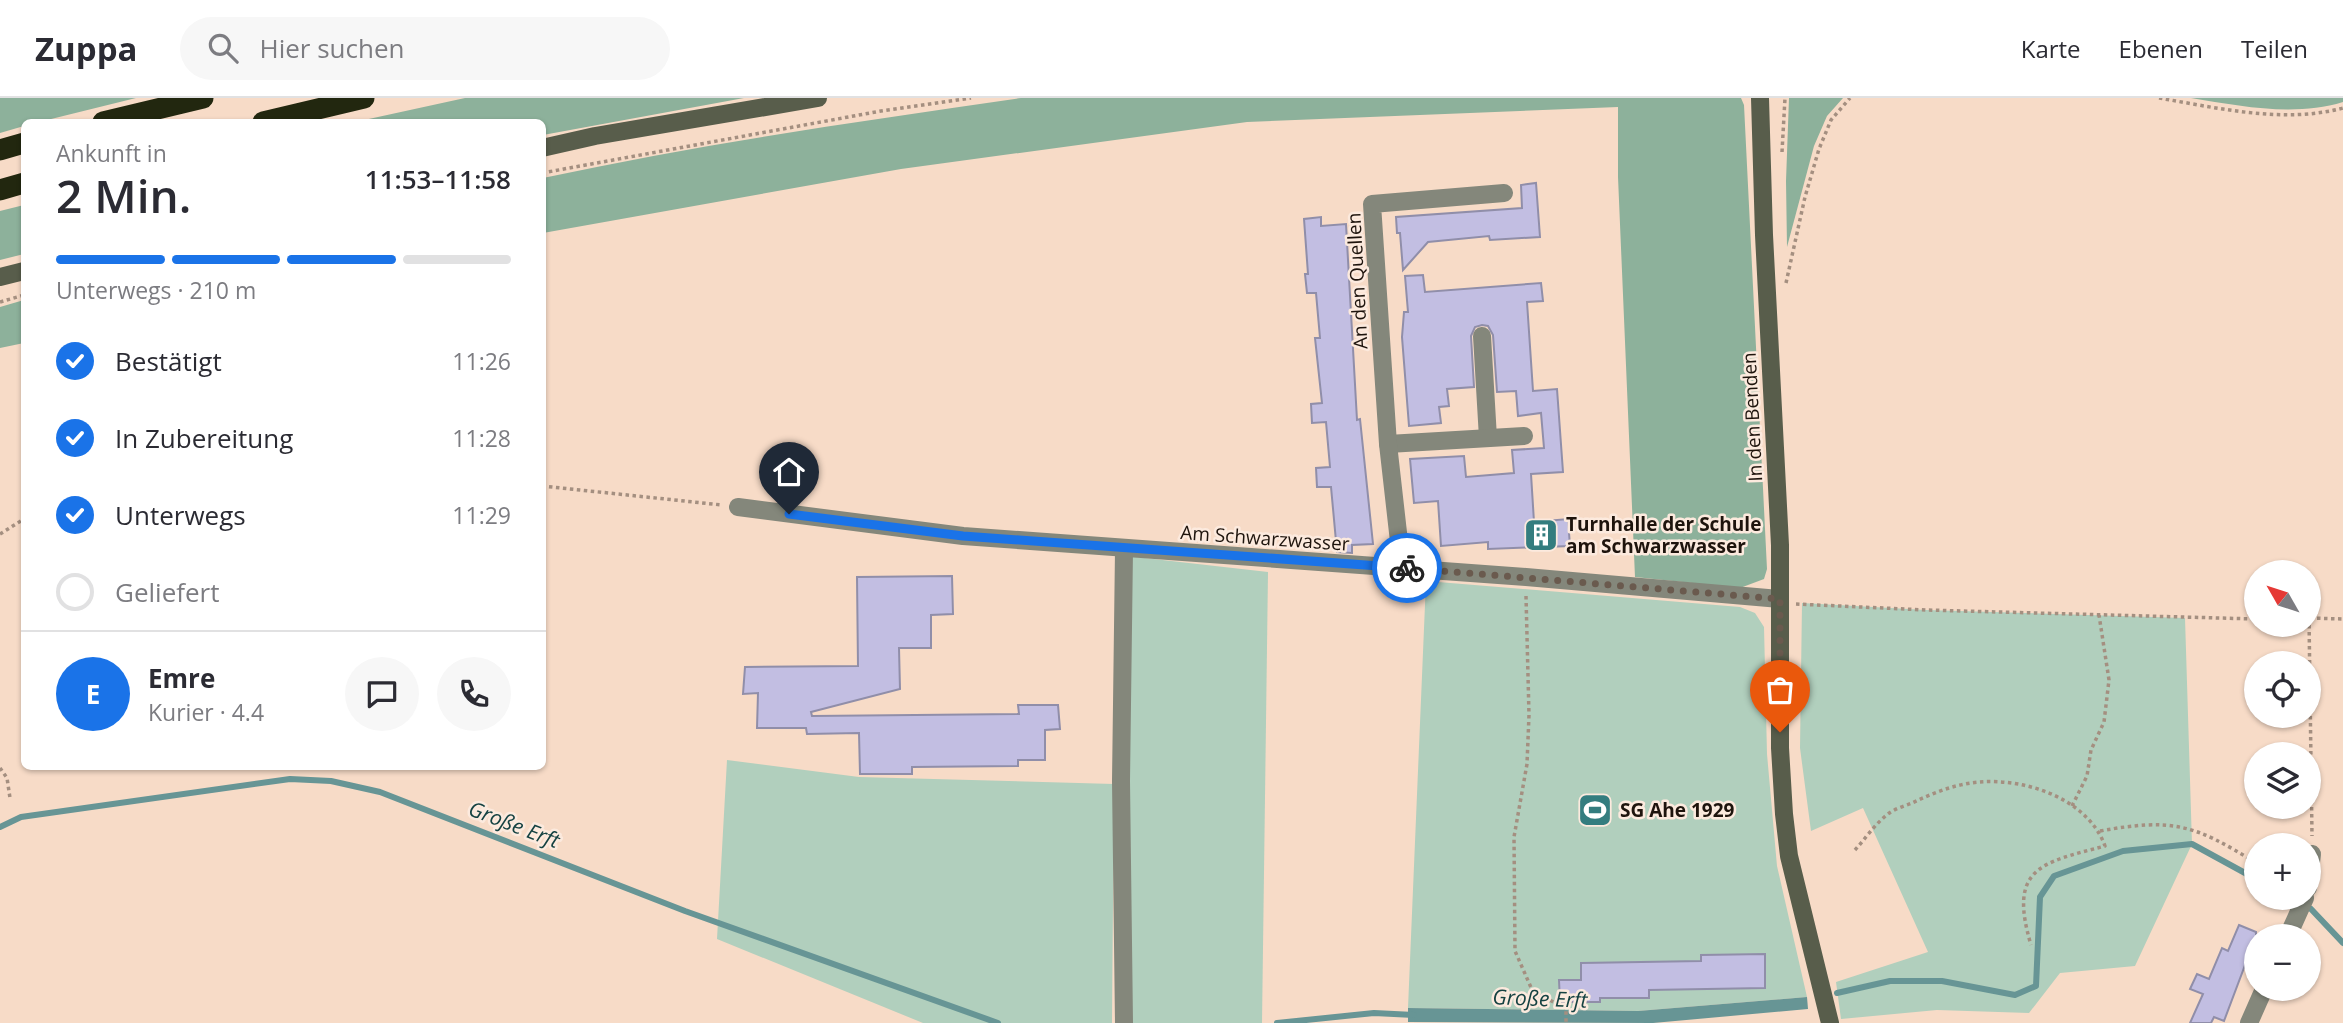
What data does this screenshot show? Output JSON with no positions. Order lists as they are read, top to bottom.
{
  "streets": {
    "street": ["An den Quellen", "In den Benden", "Am Schwarzwasser"]
  },
  "crossings": [
    ["An den Quellen", "Am Schwarzwasser"],
    ["In den Benden", "Am Schwarzwasser"]
  ],
  "water": ["Große Erft"],
  "places": {
    "building": ["Turnhalle der Schule am Schwarzwasser"],
    "sports": ["SG Ahe 1929"]
  },
  "north": "top left",
  "page": {
    "header": "Zuppa",
    "search": "Hier suchen",
    "nav": ["Karte", "Ebenen", "Teilen"],
    "heading": ["2 Min.", "Ankunft in", "11:53–11:58"],
    "panel": ["Emre", "Kurier · 4.4"],
    "bar": "Unterwegs · 210 m",
    "list": [
      ["Bestätigt", "11:26"],
      ["In Zubereitung", "11:28"],
      ["Unterwegs", "11:29"],
      "Geliefert"
    ],
    "map_buttons": ["+", "−"],
    "round": "E"
  }
}
